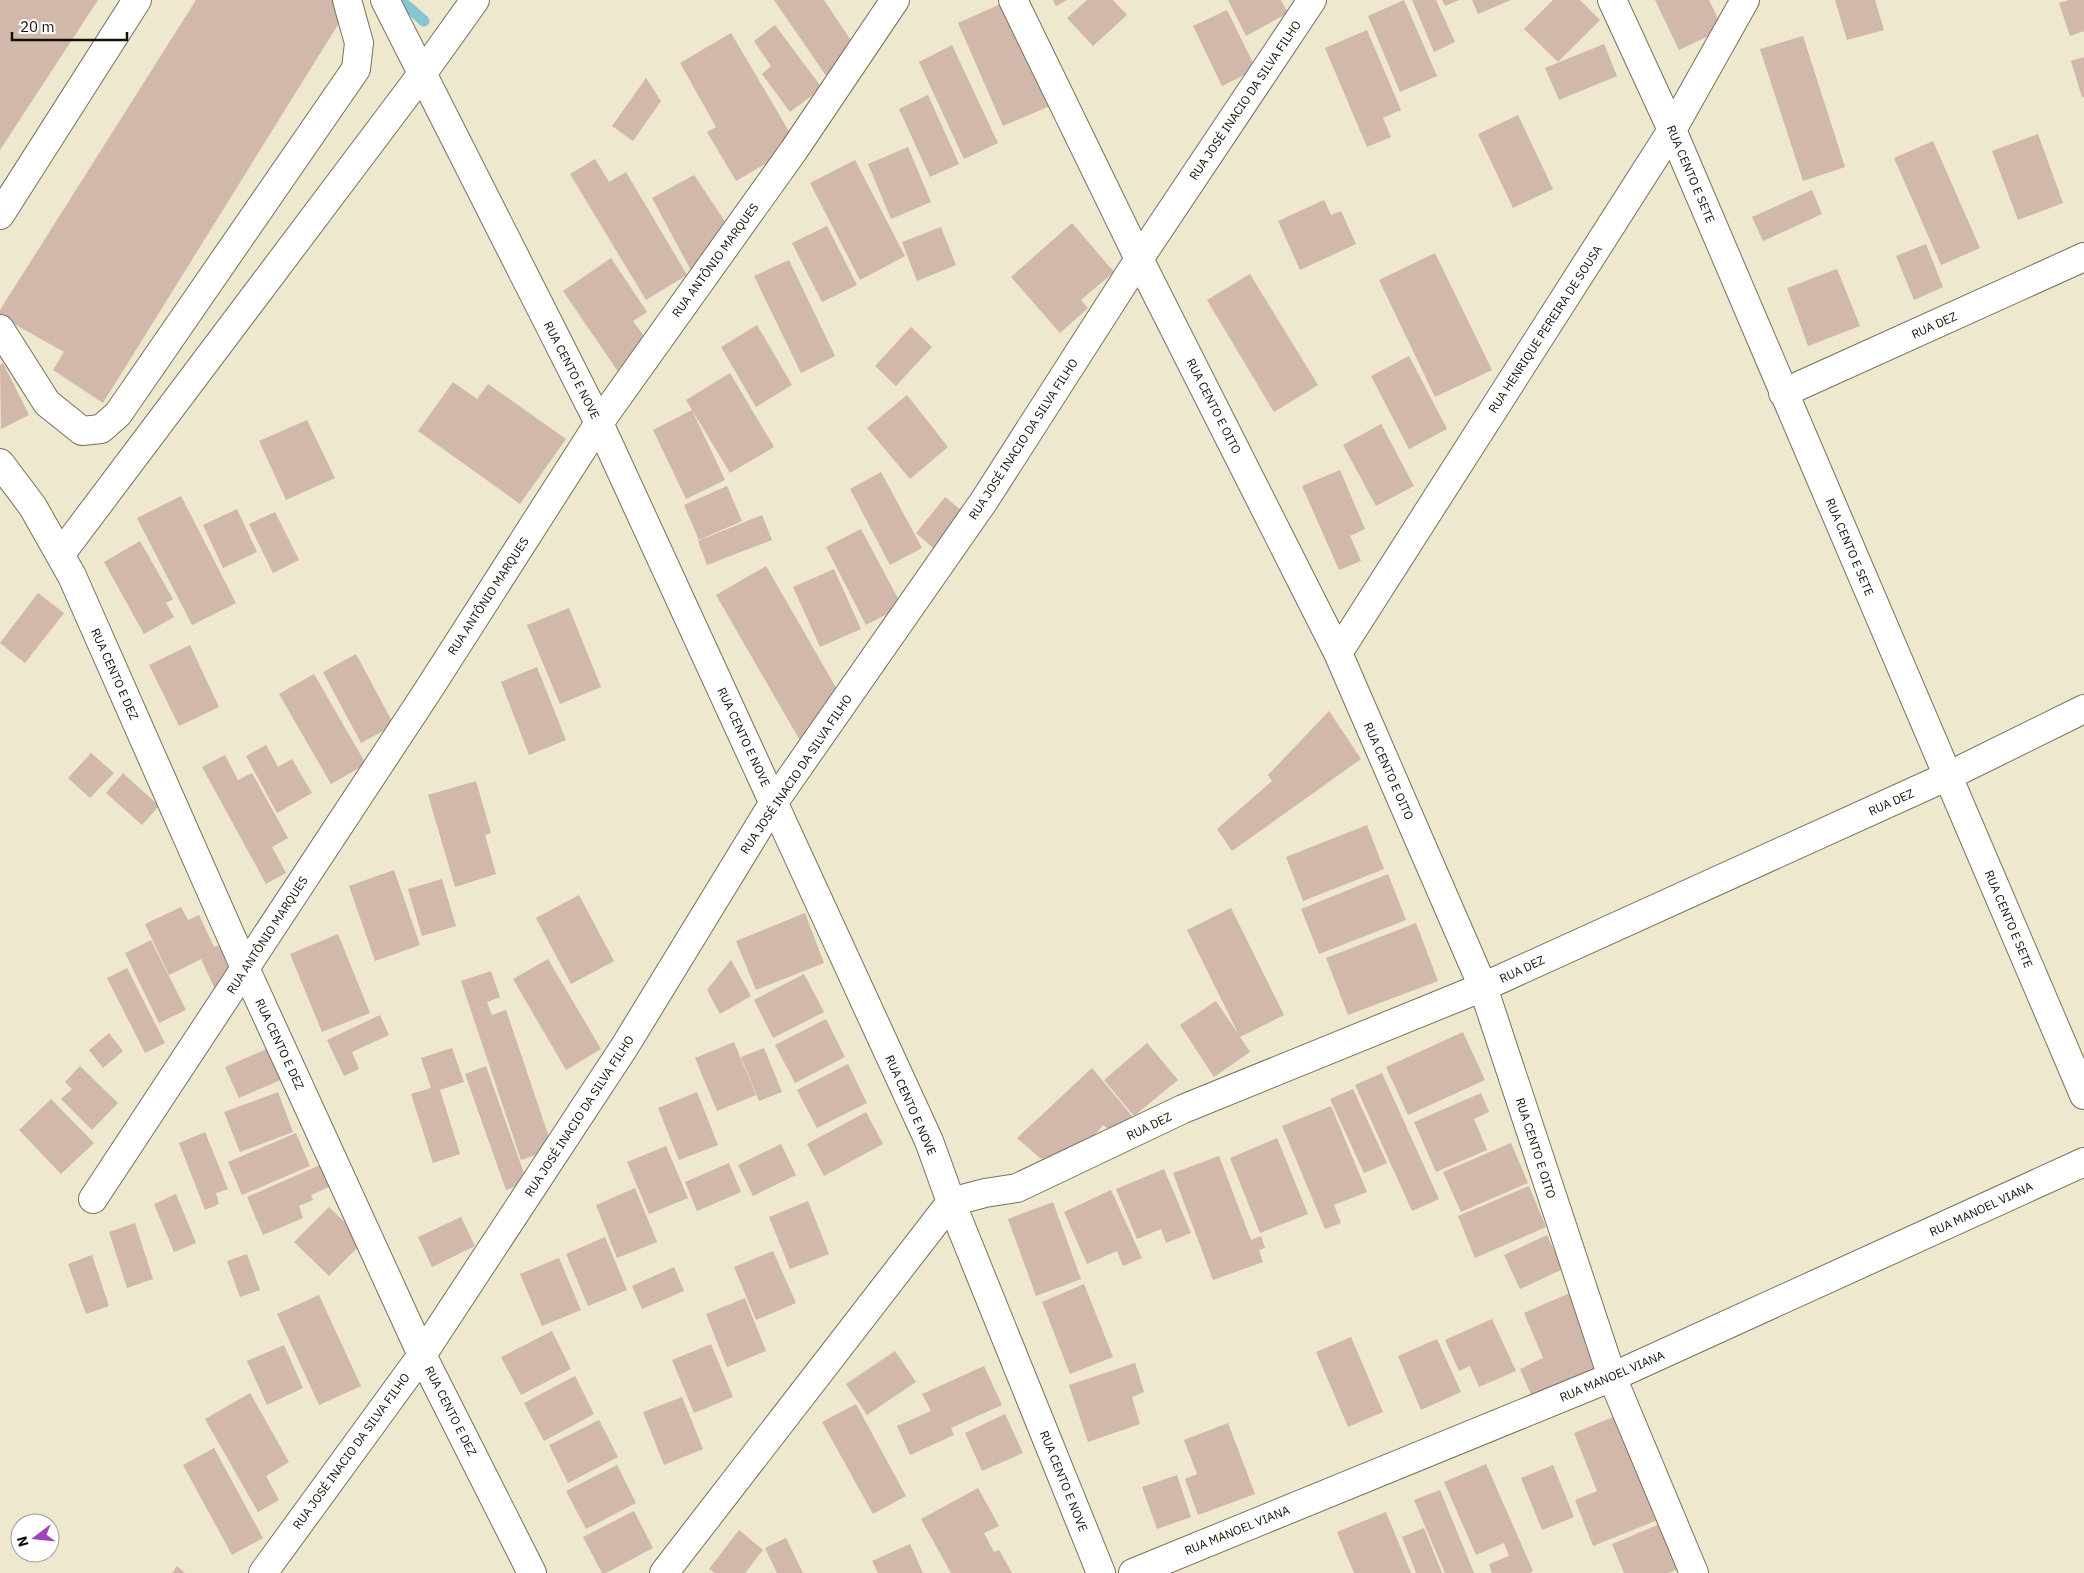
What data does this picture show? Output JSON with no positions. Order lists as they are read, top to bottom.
{
  "streets": {
    "street": [
      "RUA JOSÉ INACIO DA SILVA FILHO",
      "RUA CENTO E SETE",
      "RUA ANTÔNIO MARQUES",
      "RUA DEZ",
      "RUA HENRIQUE PEREIRA DE SOUSA",
      "RUA CENTO E NOVE",
      "RUA CENTO E OITO",
      "RUA CENTO E DEZ",
      "RUA MANOEL VIANA"
    ]
  },
  "crossings": [
    ["RUA JOSÉ INACIO DA SILVA FILHO", "RUA CENTO E NOVE"],
    ["RUA JOSÉ INACIO DA SILVA FILHO", "RUA CENTO E OITO"],
    ["RUA JOSÉ INACIO DA SILVA FILHO", "RUA CENTO E DEZ"],
    ["RUA CENTO E SETE", "RUA DEZ"],
    ["RUA CENTO E SETE", "RUA HENRIQUE PEREIRA DE SOUSA"],
    ["RUA ANTÔNIO MARQUES", "RUA CENTO E NOVE"],
    ["RUA ANTÔNIO MARQUES", "RUA CENTO E DEZ"],
    ["RUA DEZ", "RUA CENTO E NOVE"],
    ["RUA DEZ", "RUA CENTO E OITO"],
    ["RUA HENRIQUE PEREIRA DE SOUSA", "RUA CENTO E OITO"],
    ["RUA CENTO E OITO", "RUA MANOEL VIANA"]
  ],
  "scale_bar": "20 m",
  "north": "left"
}
